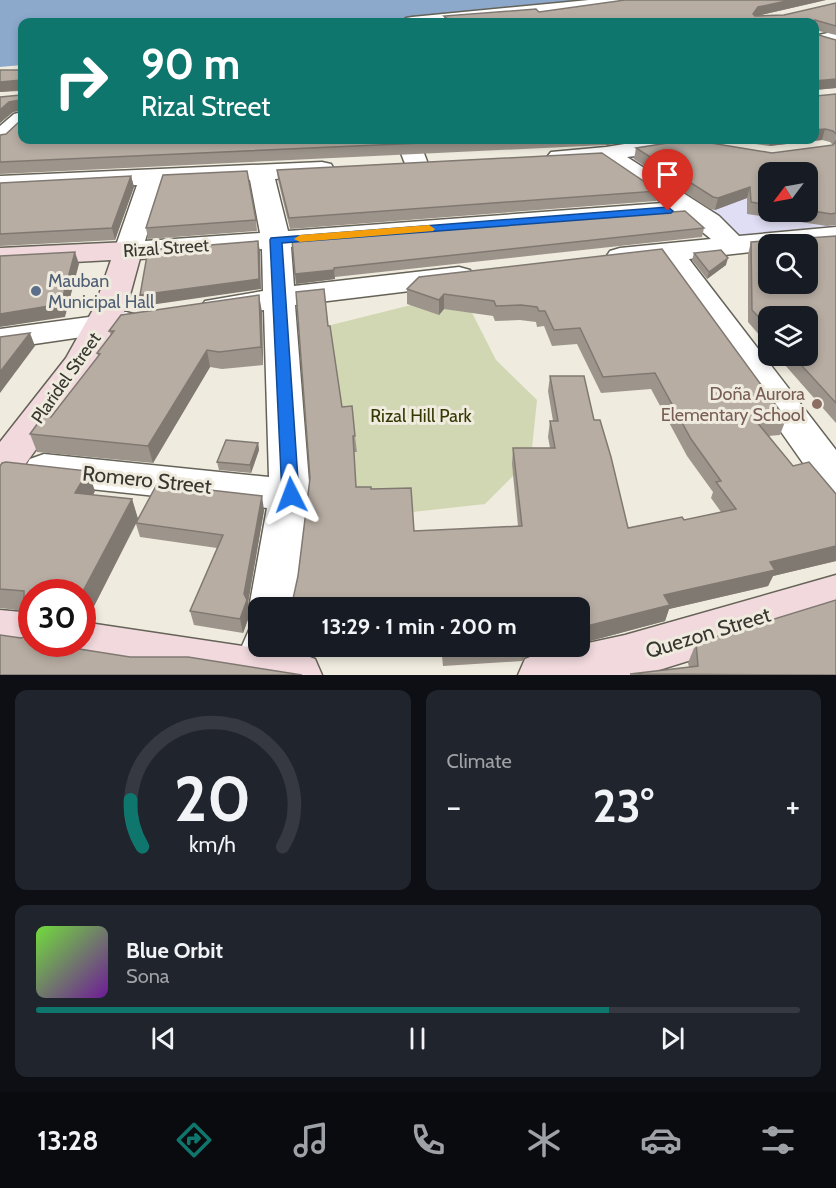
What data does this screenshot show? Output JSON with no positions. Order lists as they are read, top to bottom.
{
  "streets": {
    "main road": ["Rizal Street", "Plaridel Street", "Quezon Street"],
    "street": ["Romero Street"]
  },
  "crossings": [
    ["Rizal Street", "Plaridel Street"],
    ["Plaridel Street", "Romero Street"]
  ],
  "parks": ["Rizal Hill Park"],
  "places": ["Mauban Municipal Hall", "Doña Aurora Elementary School"],
  "north": "bottom left",
  "page": {
    "turn": ["90 m", "Rizal Street"],
    "limit": "30",
    "trip": "13:29 · 1 min · 200 m",
    "tile": "Climate",
    "heat": ["−", "23°", "+"],
    "song": ["Blue Orbit", "Sona"],
    "tabs": "13:28",
    "gauge": ["20", "km/h"]
  }
}
